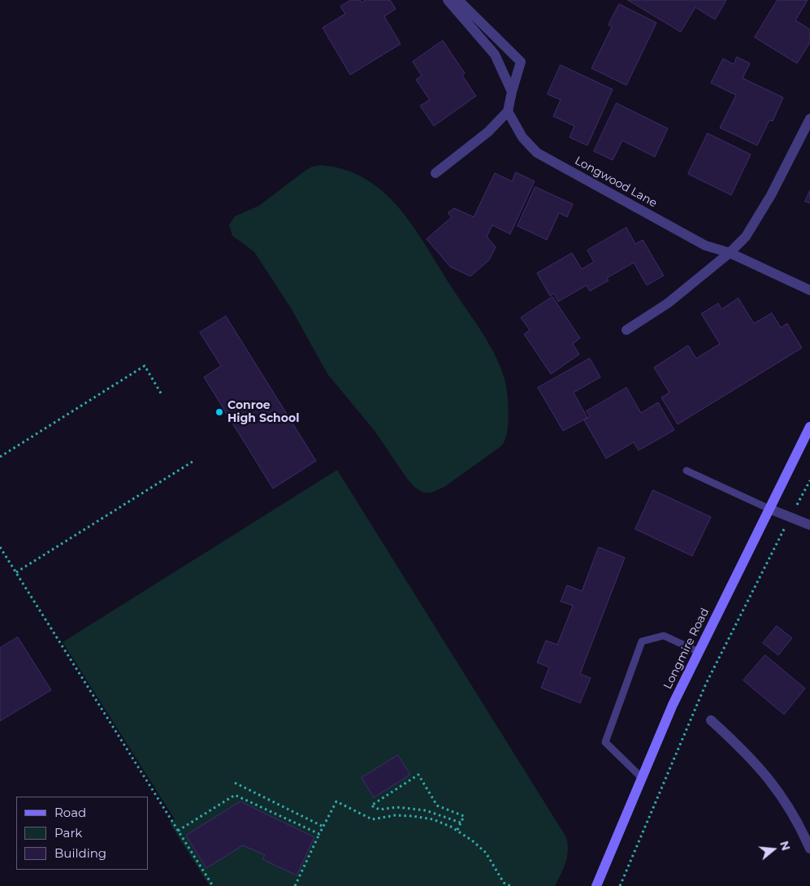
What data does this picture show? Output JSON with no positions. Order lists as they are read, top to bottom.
{
  "streets": {
    "main road": ["Longmire Road"],
    "street": ["Longwood Lane"]
  },
  "places": ["Conroe High School"],
  "legend": ["Road", "Park", "Building"],
  "north": "right"
}
